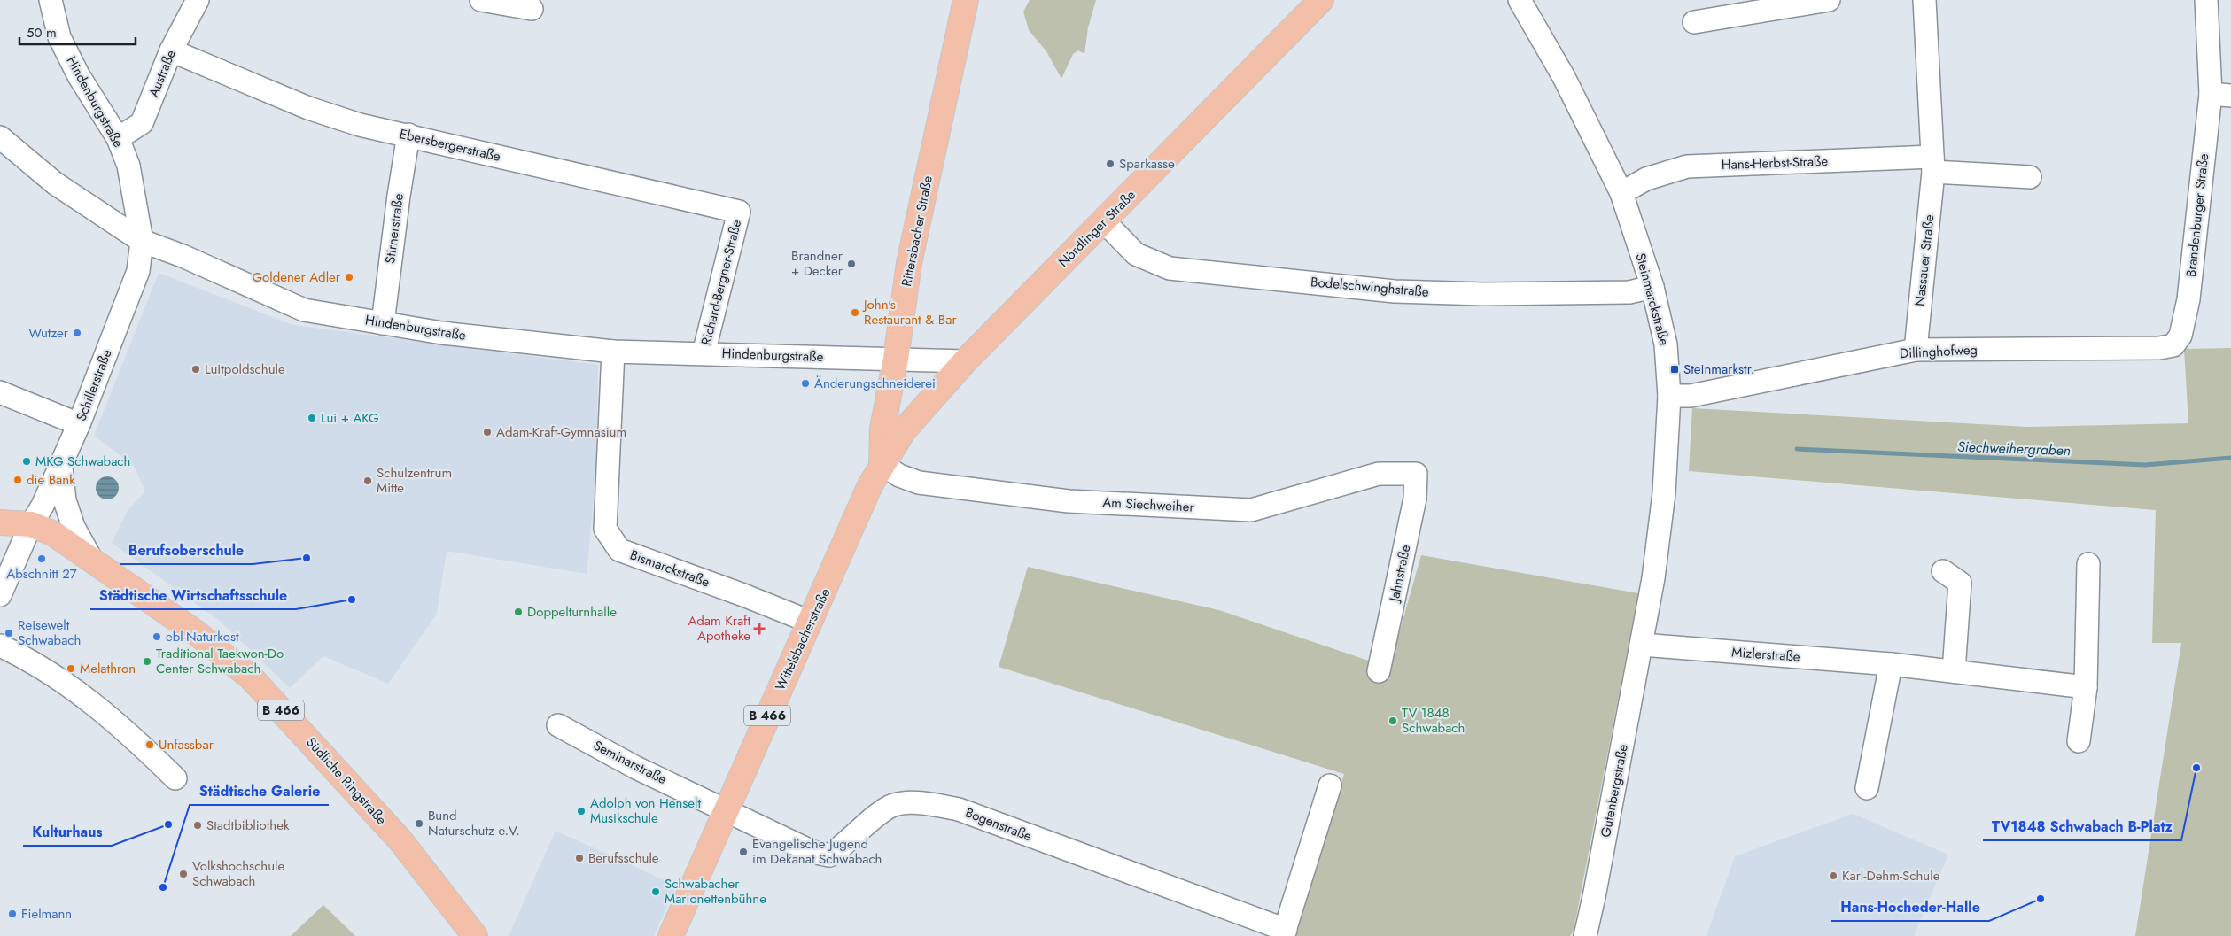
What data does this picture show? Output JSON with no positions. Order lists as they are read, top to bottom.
{
  "streets": {
    "main road": [
      "Nördlinger Straße",
      "Rittersbacher Straße",
      "Wittelsbacherstraße",
      "B 466",
      "Südliche Ringstraße"
    ],
    "street": [
      "Austraße",
      "Hindenburgstraße",
      "Ebersbergerstraße",
      "Hans-Herbst-Straße",
      "Brandenburger Straße",
      "Stirnerstraße",
      "Nassauer Straße",
      "Richard-Bergner-Straße",
      "Bodelschwinghstraße",
      "Steinmarckstraße",
      "Dillinghofweg",
      "Schillerstraße",
      "Am Siechweiher",
      "Bismarckstraße",
      "Jahnstraße",
      "Mizlerstraße",
      "Seminarstraße",
      "Gutenbergstraße",
      "Bogenstraße"
    ]
  },
  "crossings": [
    ["Austraße", "Hindenburgstraße"],
    ["Austraße", "Ebersbergerstraße"],
    ["Hindenburgstraße", "Stirnerstraße"],
    ["Hindenburgstraße", "Nördlinger Straße"],
    ["Hindenburgstraße", "Rittersbacher Straße"],
    ["Hindenburgstraße", "Richard-Bergner-Straße"],
    ["Hindenburgstraße", "Schillerstraße"],
    ["Hindenburgstraße", "Bismarckstraße"],
    ["Ebersbergerstraße", "Stirnerstraße"],
    ["Ebersbergerstraße", "Richard-Bergner-Straße"],
    ["Hans-Herbst-Straße", "Nassauer Straße"],
    ["Hans-Herbst-Straße", "Steinmarckstraße"],
    ["Brandenburger Straße", "Dillinghofweg"],
    ["Nördlinger Straße", "Rittersbacher Straße"],
    ["Nördlinger Straße", "Bodelschwinghstraße"],
    ["Nördlinger Straße", "Am Siechweiher"],
    ["Nördlinger Straße", "Wittelsbacherstraße"],
    ["Rittersbacher Straße", "Am Siechweiher"],
    ["Rittersbacher Straße", "Wittelsbacherstraße"],
    ["Nassauer Straße", "Dillinghofweg"],
    ["Bodelschwinghstraße", "Steinmarckstraße"],
    ["Steinmarckstraße", "Dillinghofweg"],
    ["Steinmarckstraße", "Mizlerstraße"],
    ["Steinmarckstraße", "Gutenbergstraße"],
    ["Schillerstraße", "Südliche Ringstraße"],
    ["Am Siechweiher", "Jahnstraße"],
    ["Am Siechweiher", "Wittelsbacherstraße"],
    ["Bismarckstraße", "Wittelsbacherstraße"],
    ["Wittelsbacherstraße", "Seminarstraße"],
    ["Wittelsbacherstraße", "Bogenstraße"],
    ["Mizlerstraße", "Gutenbergstraße"],
    ["Seminarstraße", "Bogenstraße"]
  ],
  "water": ["Siechweihergraben"],
  "places": {
    "other": [
      "Sparkasse",
      "Brandner + Decker",
      "Goldener Adler",
      "John's Restaurant & Bar",
      "Wutzer",
      "Luitpoldschule",
      "Änderungschneiderei",
      "Lui + AKG",
      "Adam-Kraft-Gymnasium",
      "MKG Schwabach",
      "die Bank",
      "Schulzentrum Mitte",
      "Berufsoberschule",
      "Abschnitt 27",
      "Städtische Wirtschaftsschule",
      "Doppelturnhalle",
      "Reisewelt Schwabach",
      "ebl-Naturkost",
      "Traditional Taekwon-Do Center Schwabach",
      "Melathron",
      "TV 1848 Schwabach",
      "Unfassbar",
      "TV1848 Schwabach B-Platz",
      "Adolph von Henselt Musikschule",
      "Bund Naturschutz e.V.",
      "Kulturhaus",
      "Stadtbibliothek",
      "Evangelische Jugend im Dekanat Schwabach",
      "Berufsschule",
      "Volkshochschule Schwabach",
      "Karl-Dehm-Schule",
      "Städtische Galerie",
      "Schwabacher Marionettenbühne",
      "Hans-Hocheder-Halle",
      "Fielmann"
    ],
    "transit": ["Steinmarkstr."],
    "health": ["Adam Kraft Apotheke"]
  },
  "scale_bar": "50 m"
}
